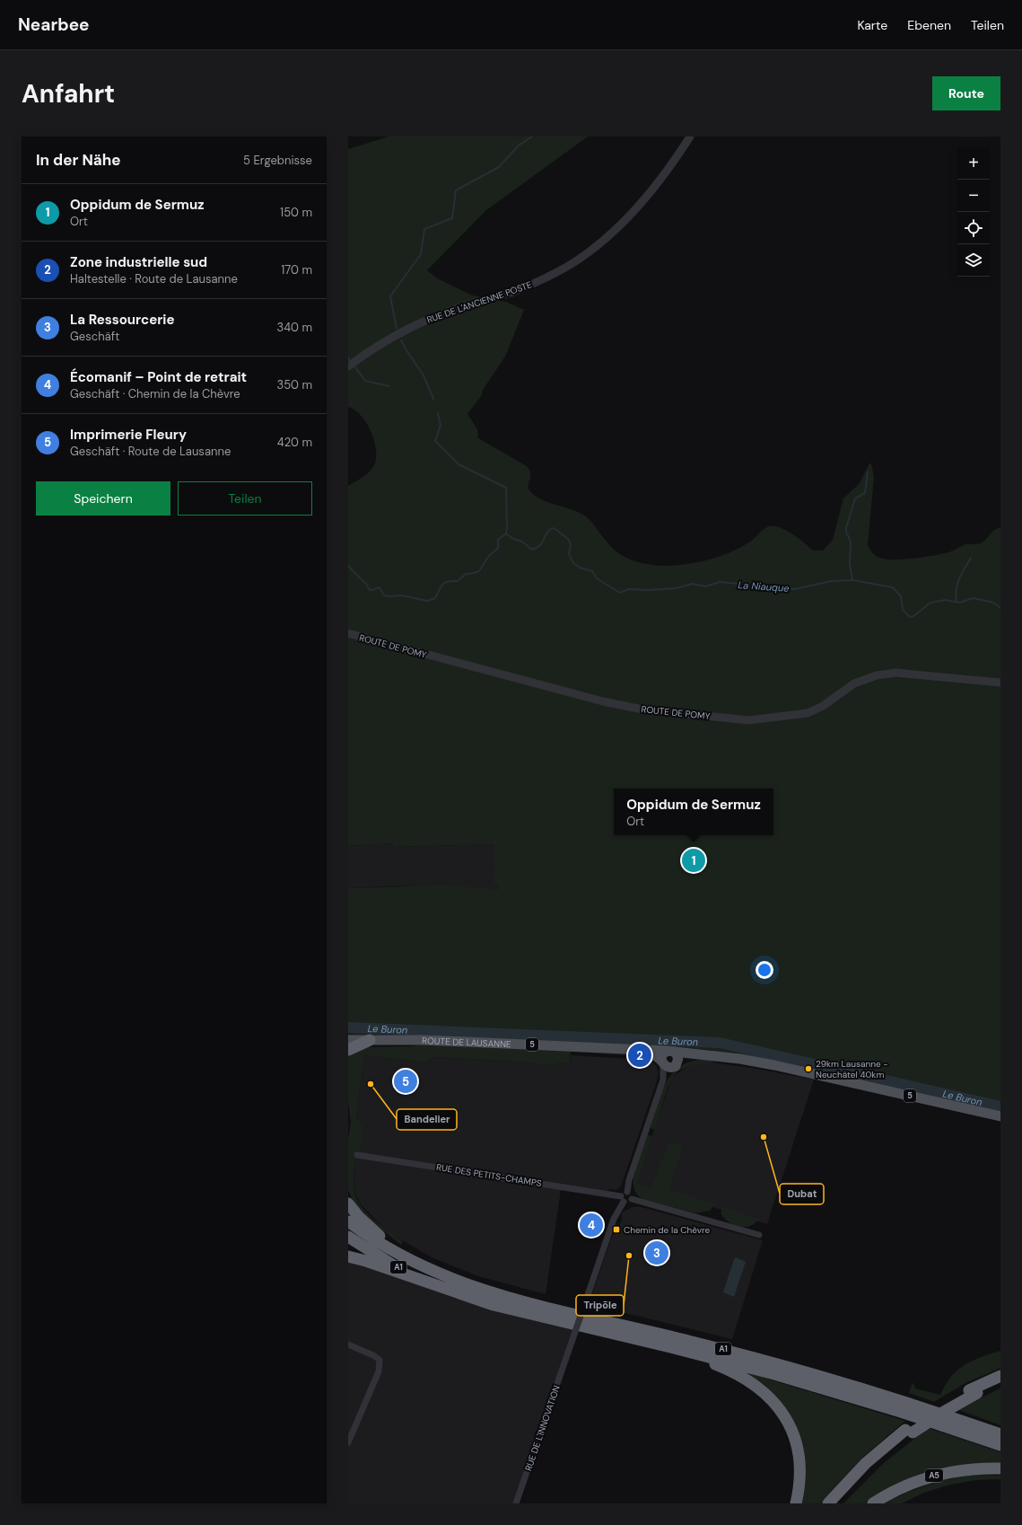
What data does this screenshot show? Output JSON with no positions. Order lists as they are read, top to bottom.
{
  "streets": {
    "highway": ["A1", "A5"],
    "main road": ["ROUTE DE LAUSANNE", "5"],
    "street": [
      "RUE DE L'ANCIENNE POSTE",
      "ROUTE DE POMY",
      "RUE DES PETITS-CHAMPS",
      "RUE DE L'INNOVATION"
    ]
  },
  "crossings": [
    ["RUE DES PETITS-CHAMPS", "RUE DE L'INNOVATION"]
  ],
  "water": ["La Niauque", "Le Buron"],
  "places": {
    "other": [
      "29km Lausanne - Neuchâtel 40km",
      "Bandelier",
      "Dubat",
      "Tripōle"
    ],
    "transit": ["Chemin de la Chèvre"]
  },
  "page": {
    "header": "Nearbee",
    "nav": ["Karte", "Ebenen", "Teilen"],
    "buttons": [
      "Route",
      ["Speichern", "Teilen"]
    ],
    "title": "Anfahrt",
    "heading": ["In der Nähe", "5 Ergebnisse"],
    "map_buttons": ["+", "−"],
    "list": [
      {
        "mark": "1",
        "name": "Oppidum de Sermuz",
        "note": "Ort",
        "value": "150 m"
      },
      {
        "mark": "2",
        "name": "Zone industrielle sud",
        "note": "Haltestelle · Route de Lausanne",
        "value": "170 m"
      },
      {
        "mark": "3",
        "name": "La Ressourcerie",
        "note": "Geschäft",
        "value": "340 m"
      },
      {
        "mark": "4",
        "name": "Écomanif – Point de retrait",
        "note": "Geschäft · Chemin de la Chèvre",
        "value": "350 m"
      },
      {
        "mark": "5",
        "name": "Imprimerie Fleury",
        "note": "Geschäft · Route de Lausanne",
        "value": "420 m"
      }
    ],
    "popup": ["Oppidum de Sermuz", "Ort"],
    "pins": [
      "1",
      "2",
      "5",
      "4",
      "3"
    ]
  }
}
